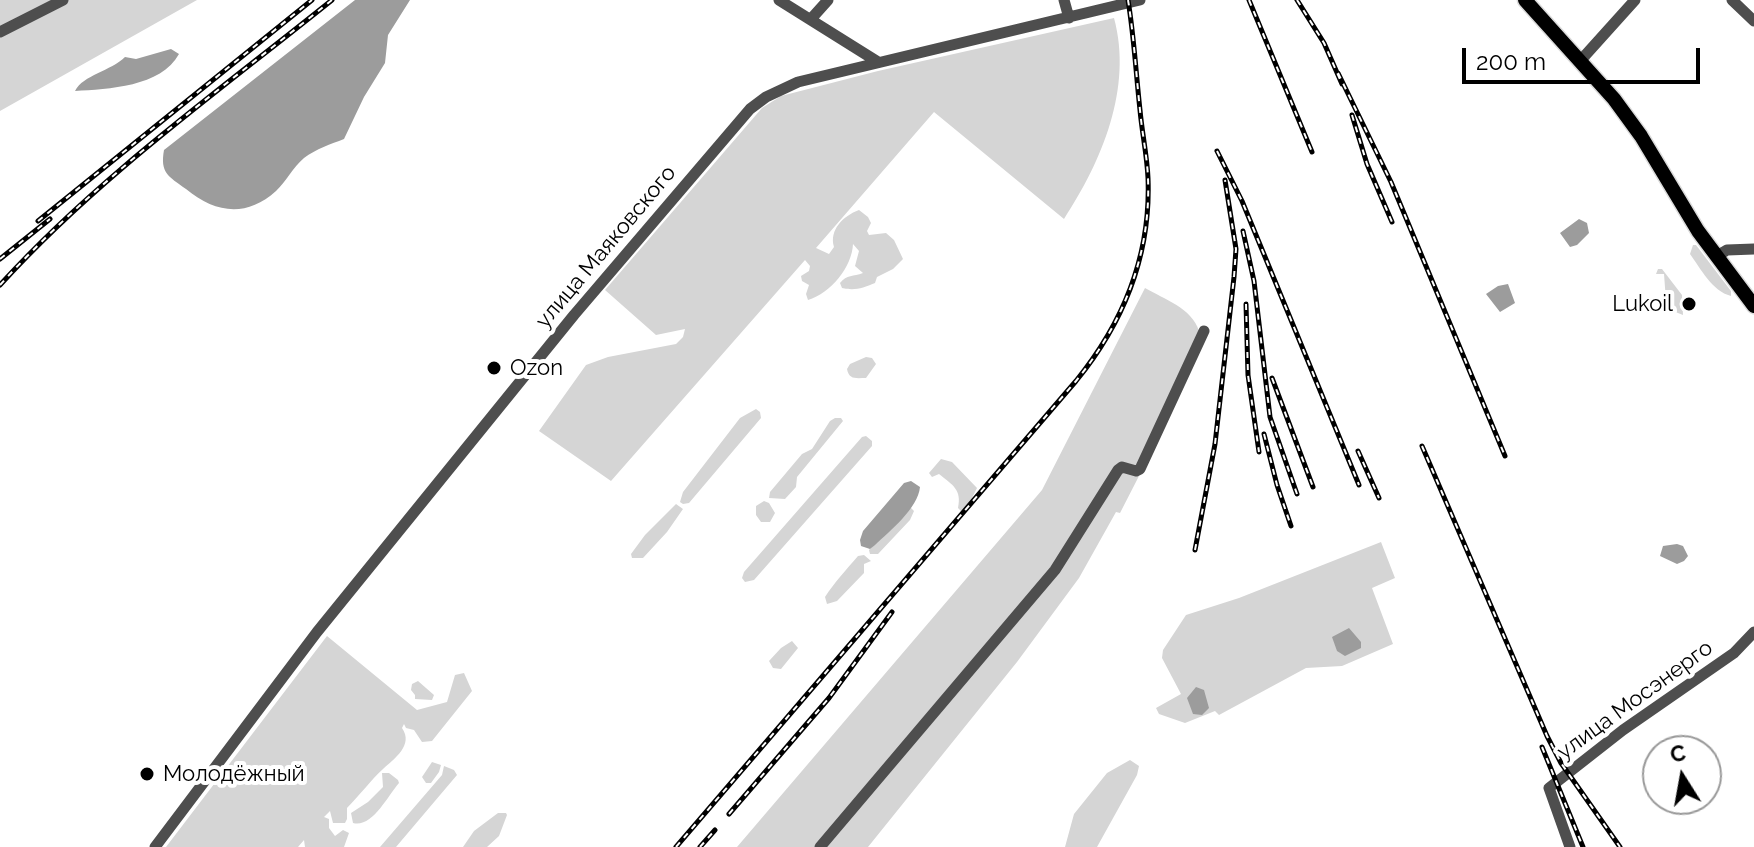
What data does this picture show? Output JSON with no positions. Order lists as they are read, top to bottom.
{
  "streets": {
    "street": ["улица Маяковского", "улица Мосэнерго"]
  },
  "places": ["Lukoil", "Ozon", "Молодёжный"],
  "scale_bar": "200 m",
  "north": "top"
}
